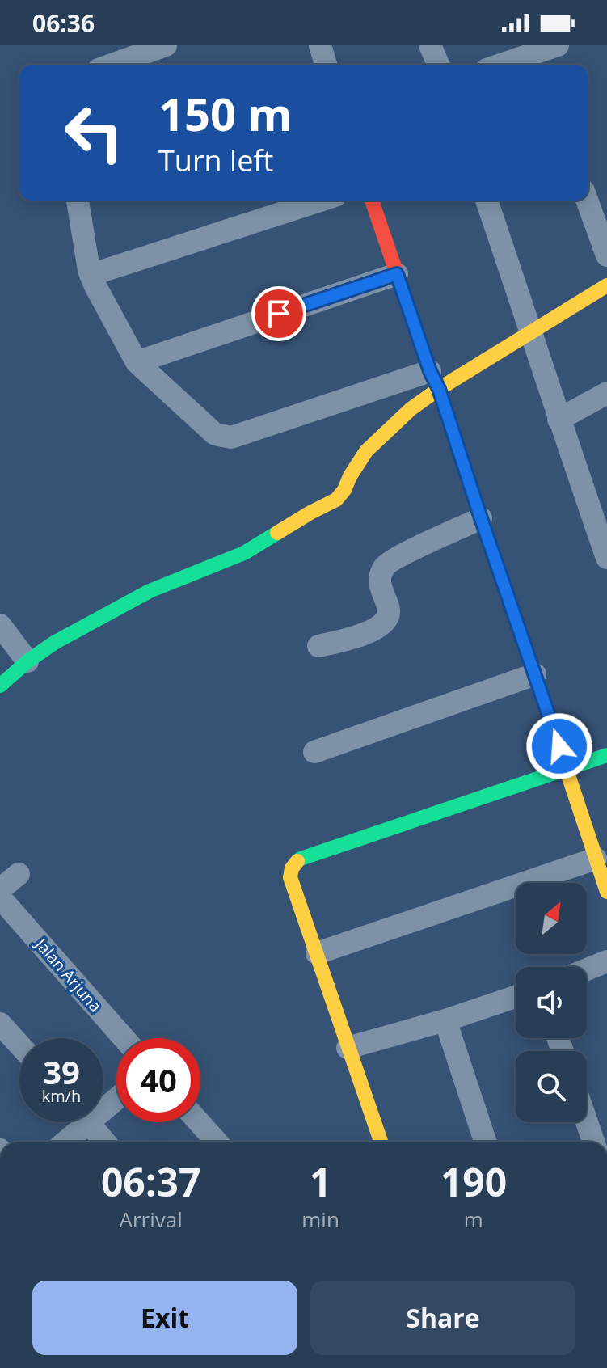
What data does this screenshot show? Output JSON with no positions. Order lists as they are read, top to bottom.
{
  "streets": {
    "street": ["Jalan Arjuna"]
  },
  "north": "top right",
  "page": {
    "status": "06:36",
    "turn": ["150 m", "Turn left"],
    "speed": "39 km/h",
    "limit": "40",
    "eta": [
      "06:37",
      "Arrival",
      "1",
      "min",
      "190",
      "m"
    ],
    "buttons": ["Exit", "Share"]
  }
}
